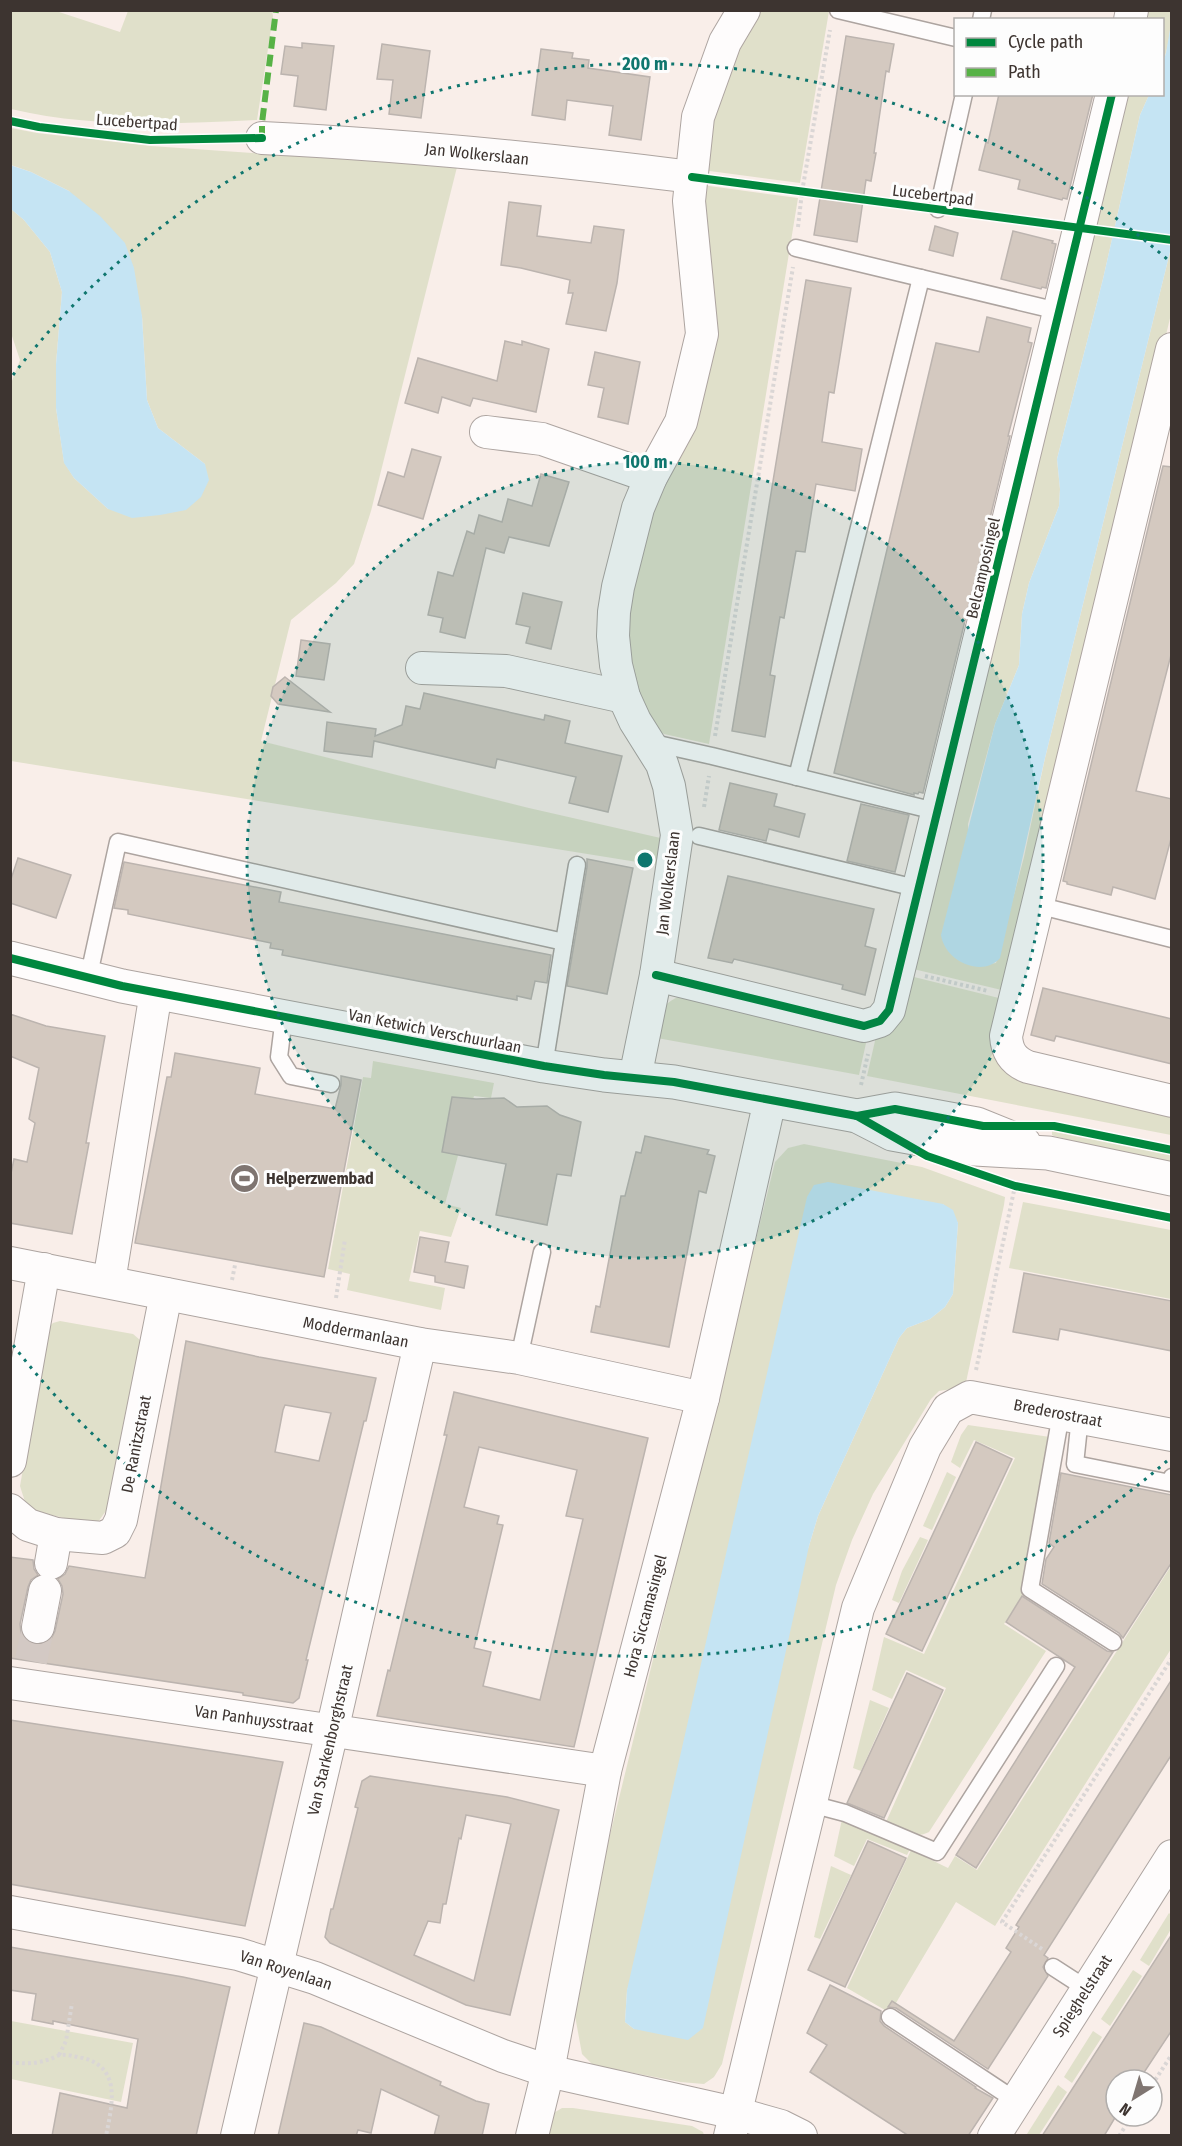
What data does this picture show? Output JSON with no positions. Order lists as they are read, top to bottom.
{
  "streets": {
    "main road": ["Van Ketwich Verschuurlaan"],
    "street": [
      "Jan Wolkerslaan",
      "Belcamposingel",
      "Moddermanlaan",
      "Brederostraat",
      "De Ranitzstraat",
      "Hora Siccamasingel",
      "Van Panhuysstraat",
      "Van Starkenborghstraat",
      "Van Royenlaan",
      "Spieghelstraat"
    ],
    "cycle path": ["Lucebertpad"]
  },
  "crossings": [
    ["Jan Wolkerslaan", "Van Ketwich Verschuurlaan"],
    ["Van Ketwich Verschuurlaan", "Hora Siccamasingel"],
    ["Moddermanlaan", "De Ranitzstraat"],
    ["Moddermanlaan", "Hora Siccamasingel"],
    ["Moddermanlaan", "Van Starkenborghstraat"],
    ["Hora Siccamasingel", "Van Panhuysstraat"],
    ["Hora Siccamasingel", "Van Royenlaan"],
    ["Van Panhuysstraat", "Van Starkenborghstraat"],
    ["Van Starkenborghstraat", "Van Royenlaan"]
  ],
  "places": {
    "sports": ["Helperzwembad"]
  },
  "legend": ["Cycle path", "Path"],
  "north": "bottom left",
  "rings": ["200 m", "100 m"]
}
